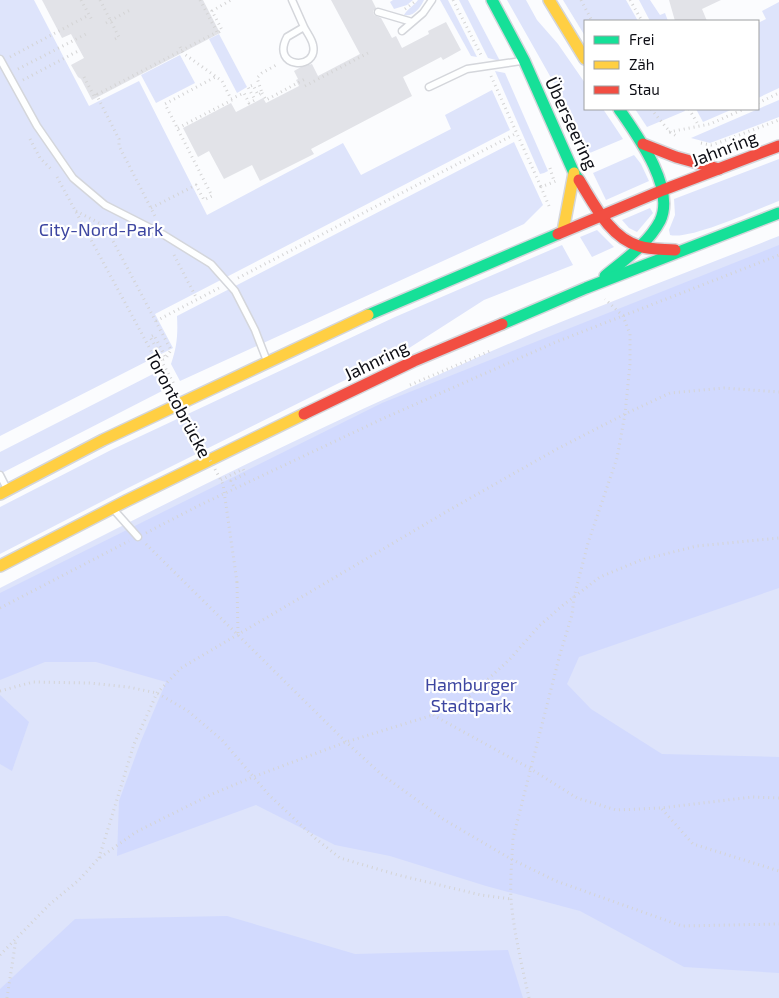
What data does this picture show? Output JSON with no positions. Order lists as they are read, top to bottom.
{
  "streets": {
    "main road": ["Überseering", "Jahnring"],
    "path": ["Torontobrücke"]
  },
  "crossings": [
    ["Überseering", "Jahnring"]
  ],
  "parks": ["City-Nord-Park", "Hamburger Stadtpark"],
  "legend": ["Frei", "Zäh", "Stau"]
}
